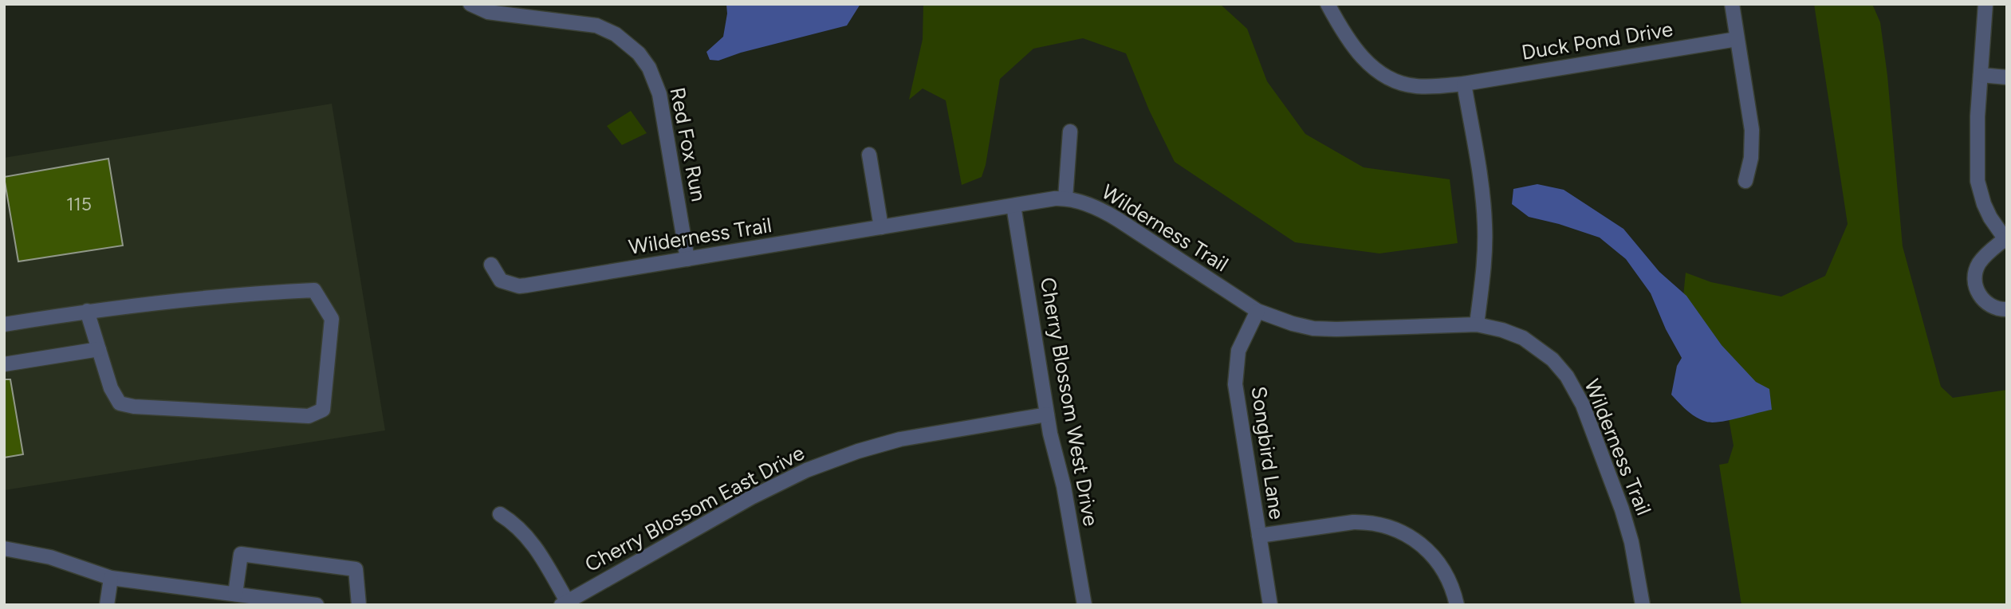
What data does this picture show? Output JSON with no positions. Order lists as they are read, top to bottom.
{
  "streets": {
    "street": [
      "Duck Pond Drive",
      "Red Fox Run",
      "Wilderness Trail",
      "Cherry Blossom West Drive",
      "Songbird Lane",
      "Cherry Blossom East Drive"
    ]
  },
  "crossings": [
    ["Red Fox Run", "Wilderness Trail"],
    ["Wilderness Trail", "Cherry Blossom West Drive"],
    ["Wilderness Trail", "Songbird Lane"],
    ["Cherry Blossom West Drive", "Cherry Blossom East Drive"]
  ],
  "house_numbers": ["115"]
}
